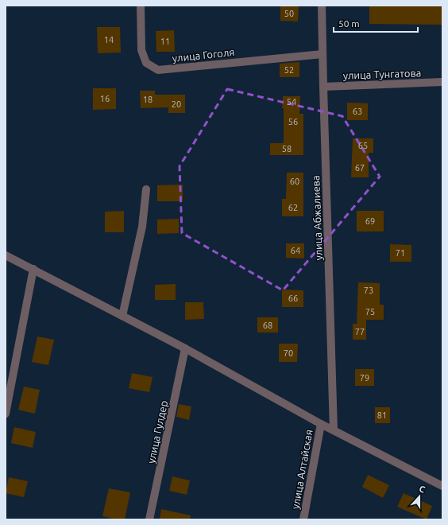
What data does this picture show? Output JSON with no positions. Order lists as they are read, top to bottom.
{
  "streets": {
    "street": [
      "улица Гоголя",
      "улица Тунгатова",
      "улица Абжалиева",
      "улица Гулдер",
      "улица Алтайская"
    ]
  },
  "crossings": [
    ["улица Гоголя", "улица Абжалиева"],
    ["улица Тунгатова", "улица Абжалиева"]
  ],
  "house_numbers": [
    "50",
    "14",
    "11",
    "52",
    "16",
    "18",
    "54",
    "20",
    "63",
    "56",
    "65",
    "58",
    "67",
    "60",
    "62",
    "69",
    "64",
    "71",
    "73",
    "66",
    "75",
    "68",
    "77",
    "70",
    "79",
    "81"
  ],
  "scale_bar": "50 m",
  "north": "top"
}
